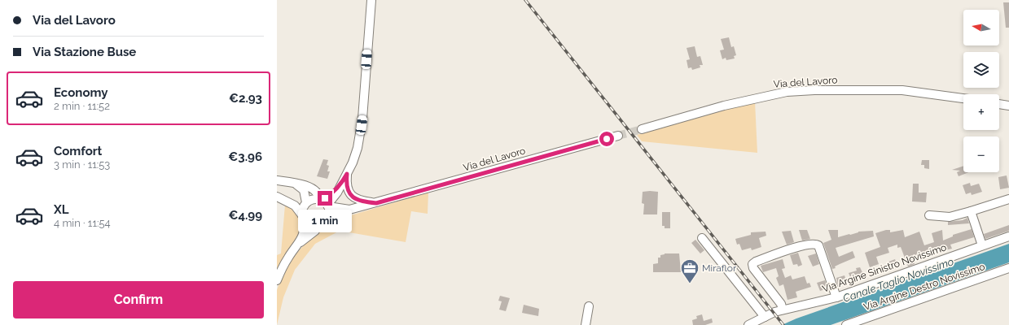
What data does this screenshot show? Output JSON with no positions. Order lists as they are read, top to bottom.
{
  "streets": {
    "street": ["Via del Lavoro", "Via Argine Sinistro Novissimo", "Via Argine Destro Novissimo"]
  },
  "water": ["Canale Taglio Novissimo"],
  "places": {
    "office": ["Miraflor"]
  },
  "north": "left",
  "page": {
    "banner": ["Via del Lavoro", "Via Stazione Buse"],
    "map_buttons": ["+", "−"],
    "list": [
      {
        "name": "Economy",
        "note": "2 min · 11:52",
        "value": "€2.93"
      },
      {
        "name": "Comfort",
        "note": "3 min · 11:53",
        "value": "€3.96"
      },
      {
        "name": "XL",
        "note": "4 min · 11:54",
        "value": "€4.99"
      }
    ],
    "bubble": "1 min",
    "buttons": "Confirm"
  }
}
